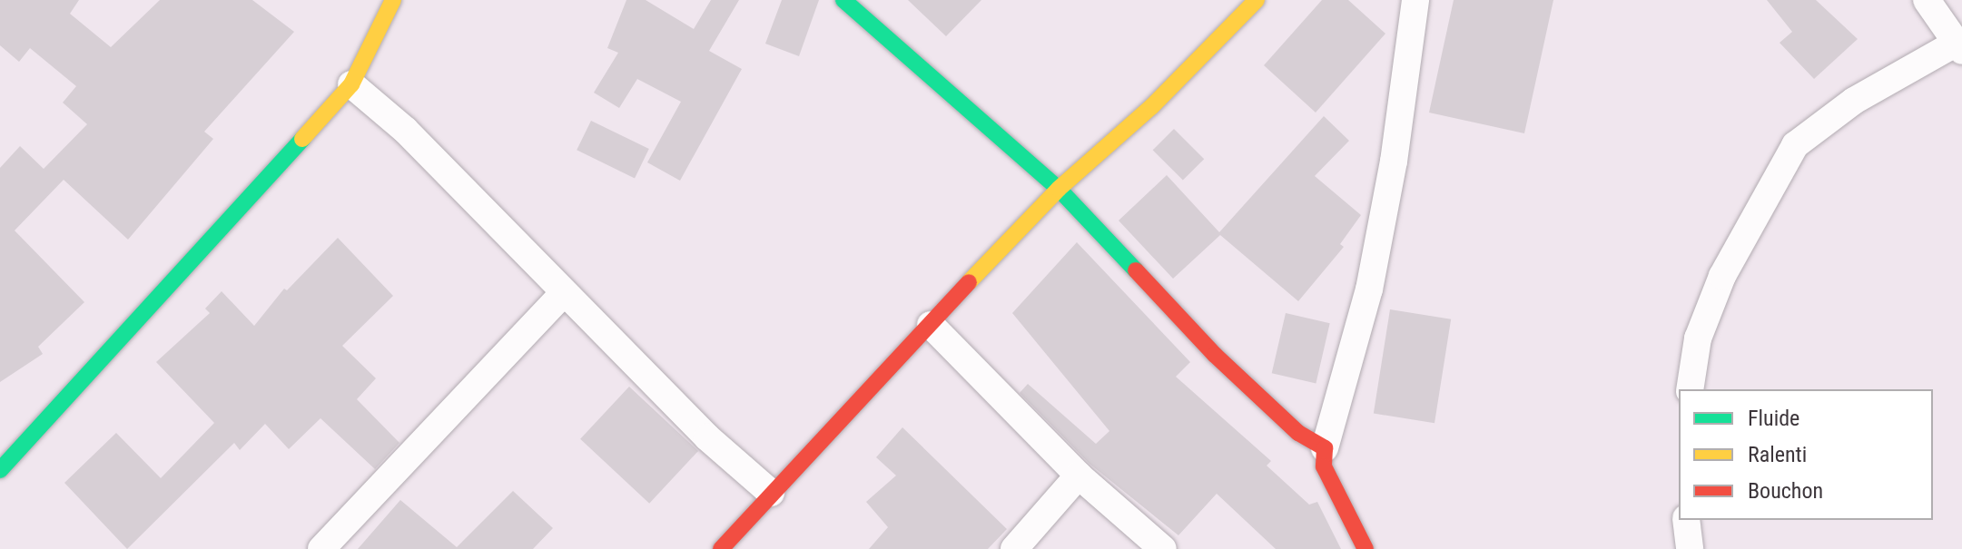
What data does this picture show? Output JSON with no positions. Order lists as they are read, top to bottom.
{
  "legend": ["Fluide", "Ralenti", "Bouchon"]
}
